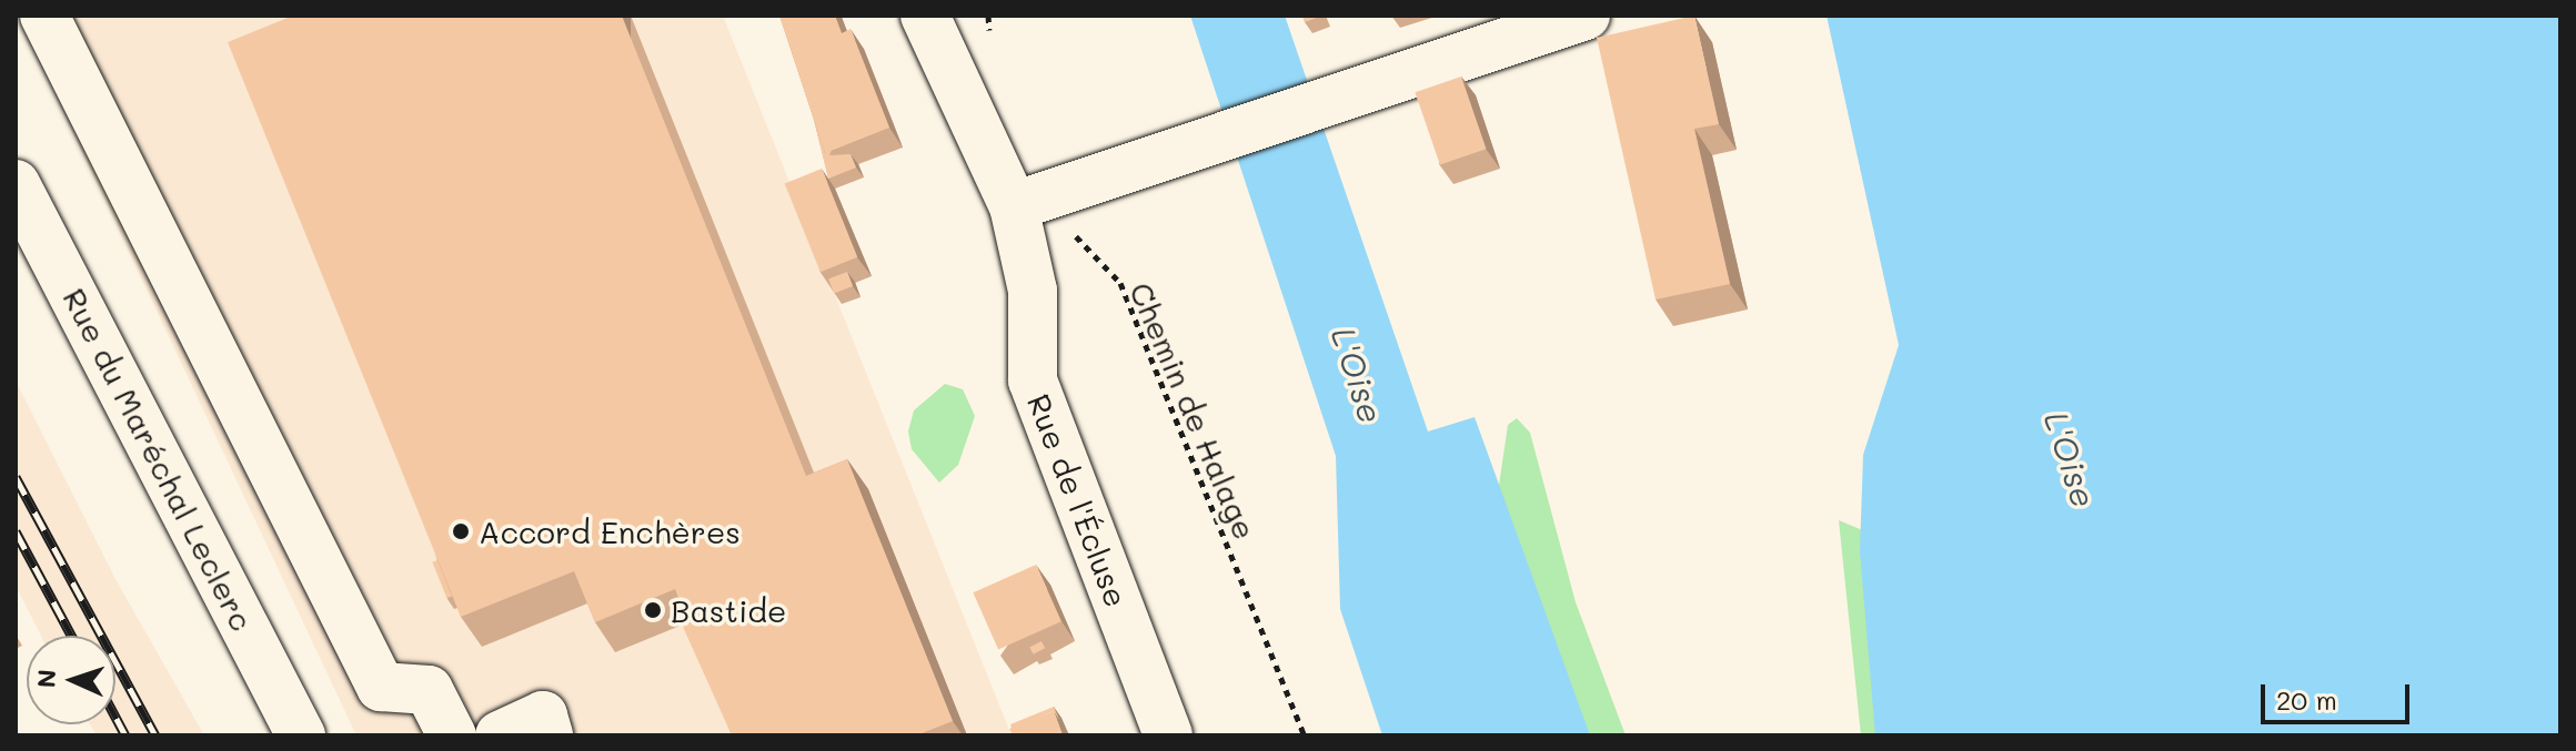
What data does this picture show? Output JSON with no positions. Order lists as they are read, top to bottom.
{
  "streets": {
    "street": ["Rue du Maréchal Leclerc", "Rue de l'Écluse"],
    "path": ["Chemin de Halage"]
  },
  "crossings": [
    ["Chemin de Halage", "Rue de l'Écluse"]
  ],
  "water": ["L'Oise"],
  "places": ["Accord Enchères", "Bastide"],
  "scale_bar": "20 m",
  "north": "left"
}
